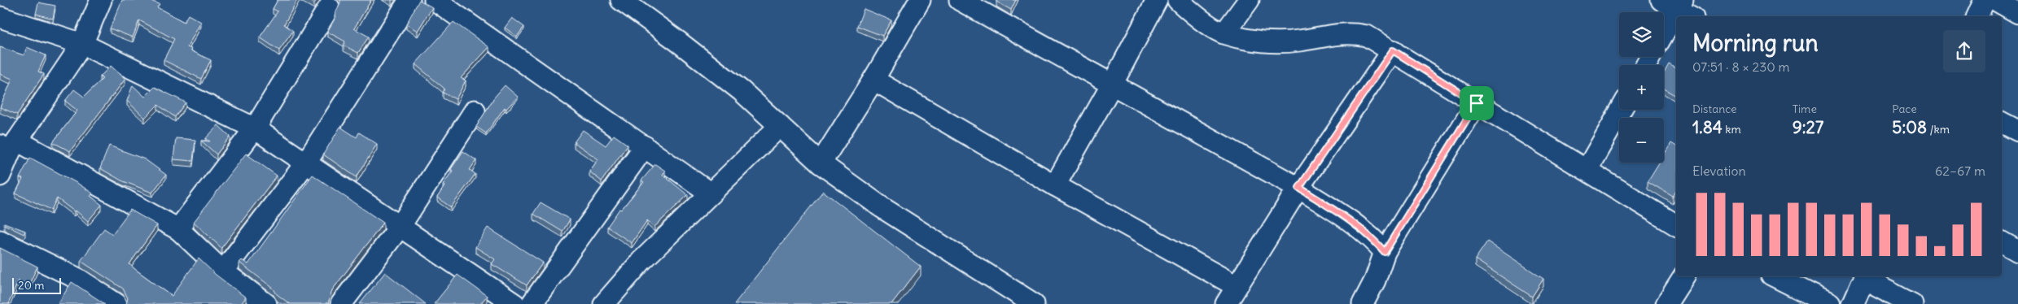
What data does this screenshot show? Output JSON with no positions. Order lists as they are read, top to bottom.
{
  "scale_bar": "20 m",
  "page": {
    "map_buttons": ["+", "−"],
    "heading": ["Morning run", "07:51 · 8 × 230 m"],
    "stats": [
      ["Distance", "1.84 km"],
      ["Time", "9:27"],
      ["Pace", "5:08 /km"]
    ],
    "chart": ["Elevation", "62–67 m"],
    "scale": "20 m"
  }
}
